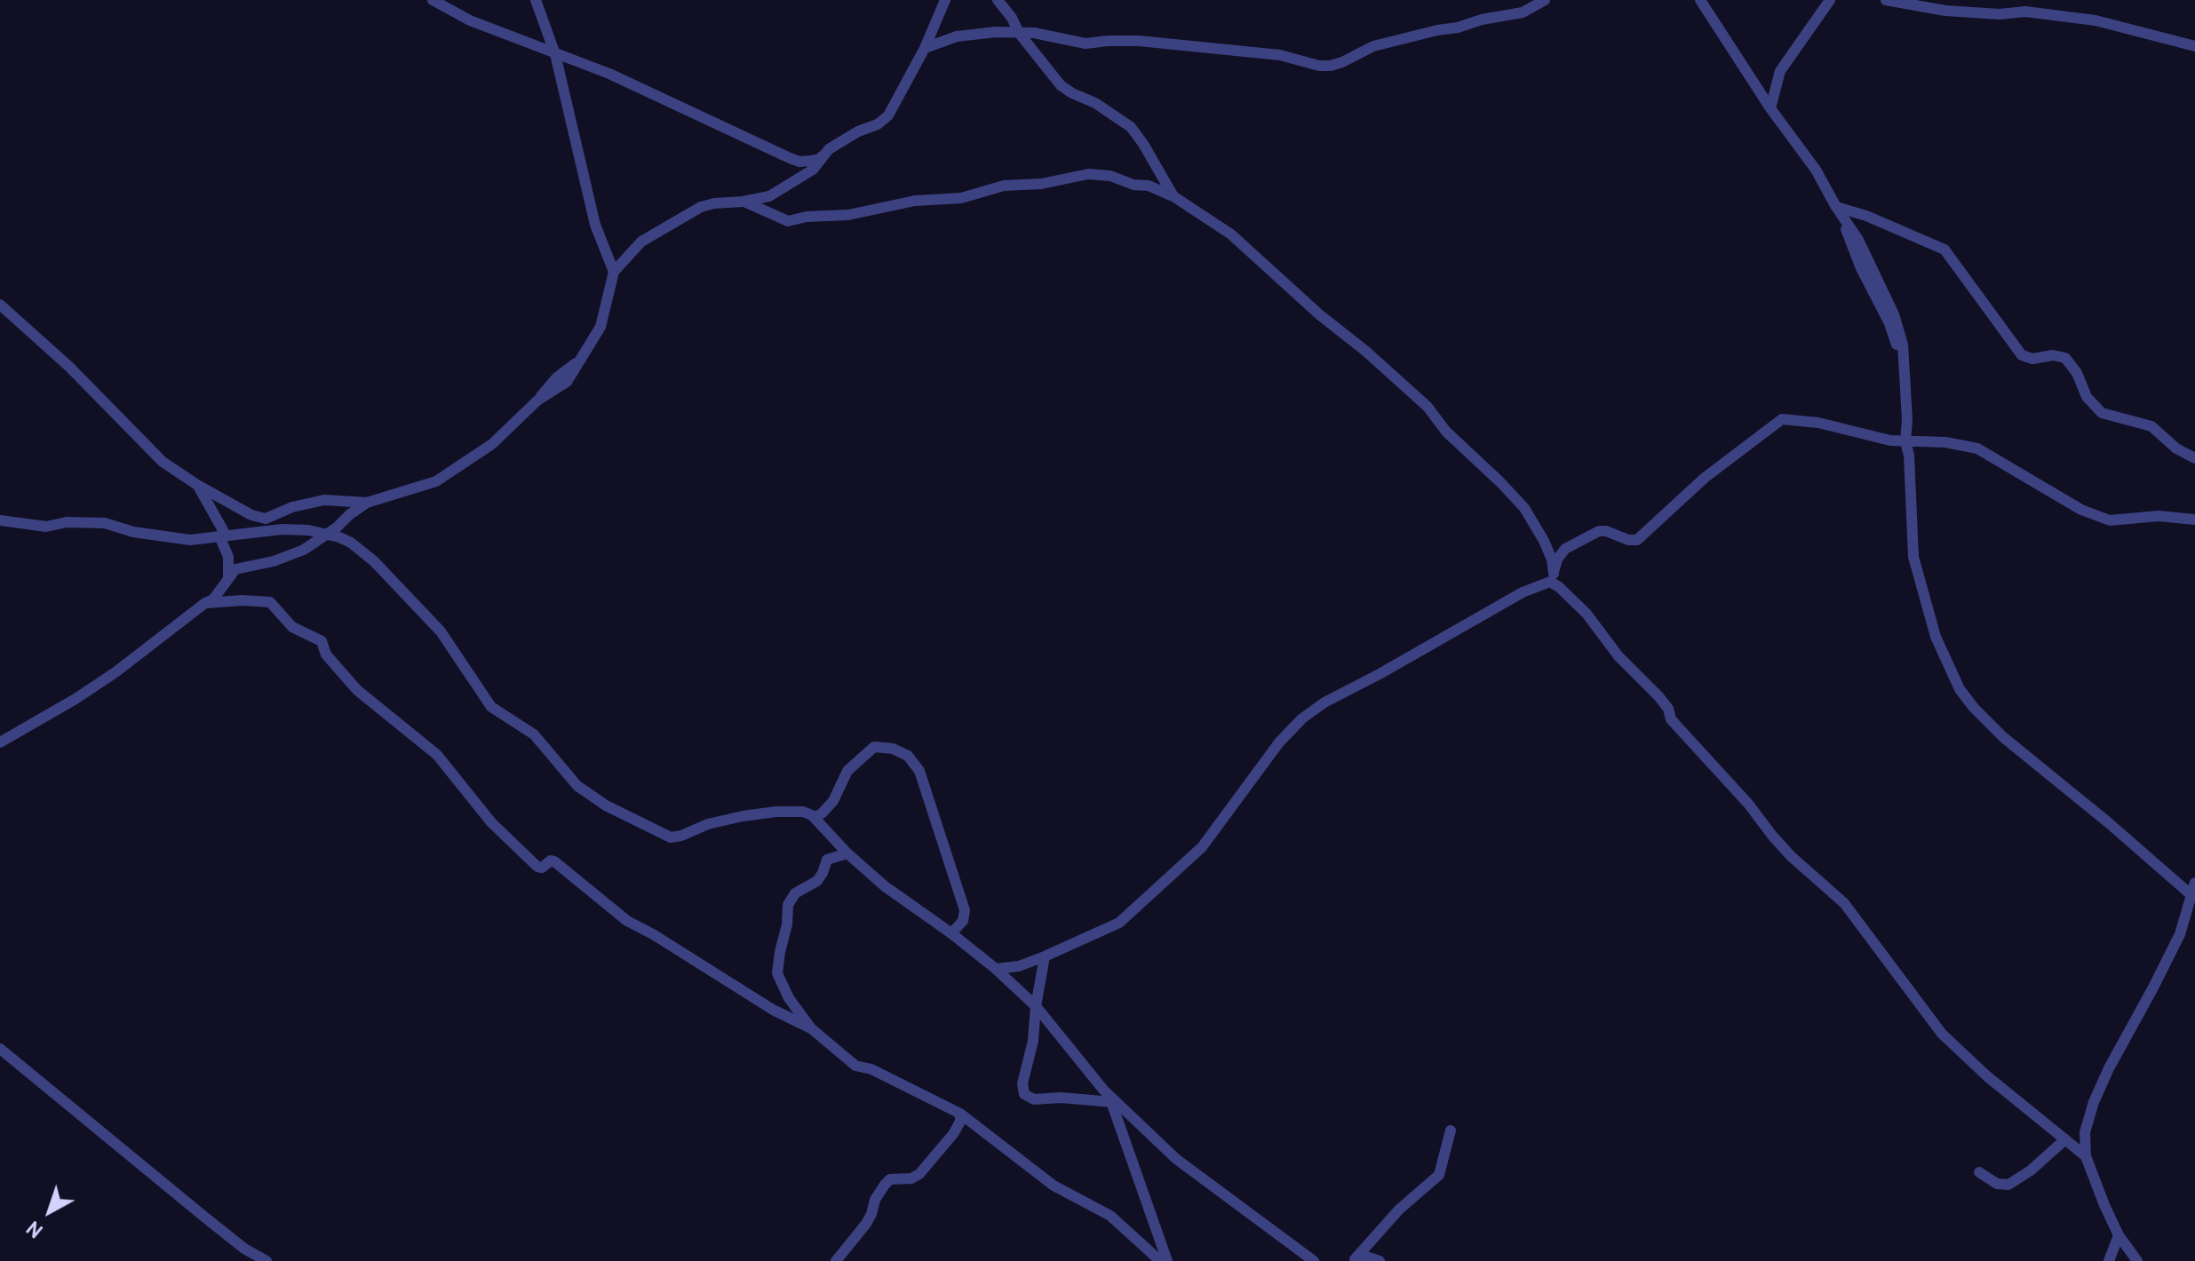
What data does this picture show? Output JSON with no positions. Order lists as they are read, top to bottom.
{
  "north": "bottom left"
}
